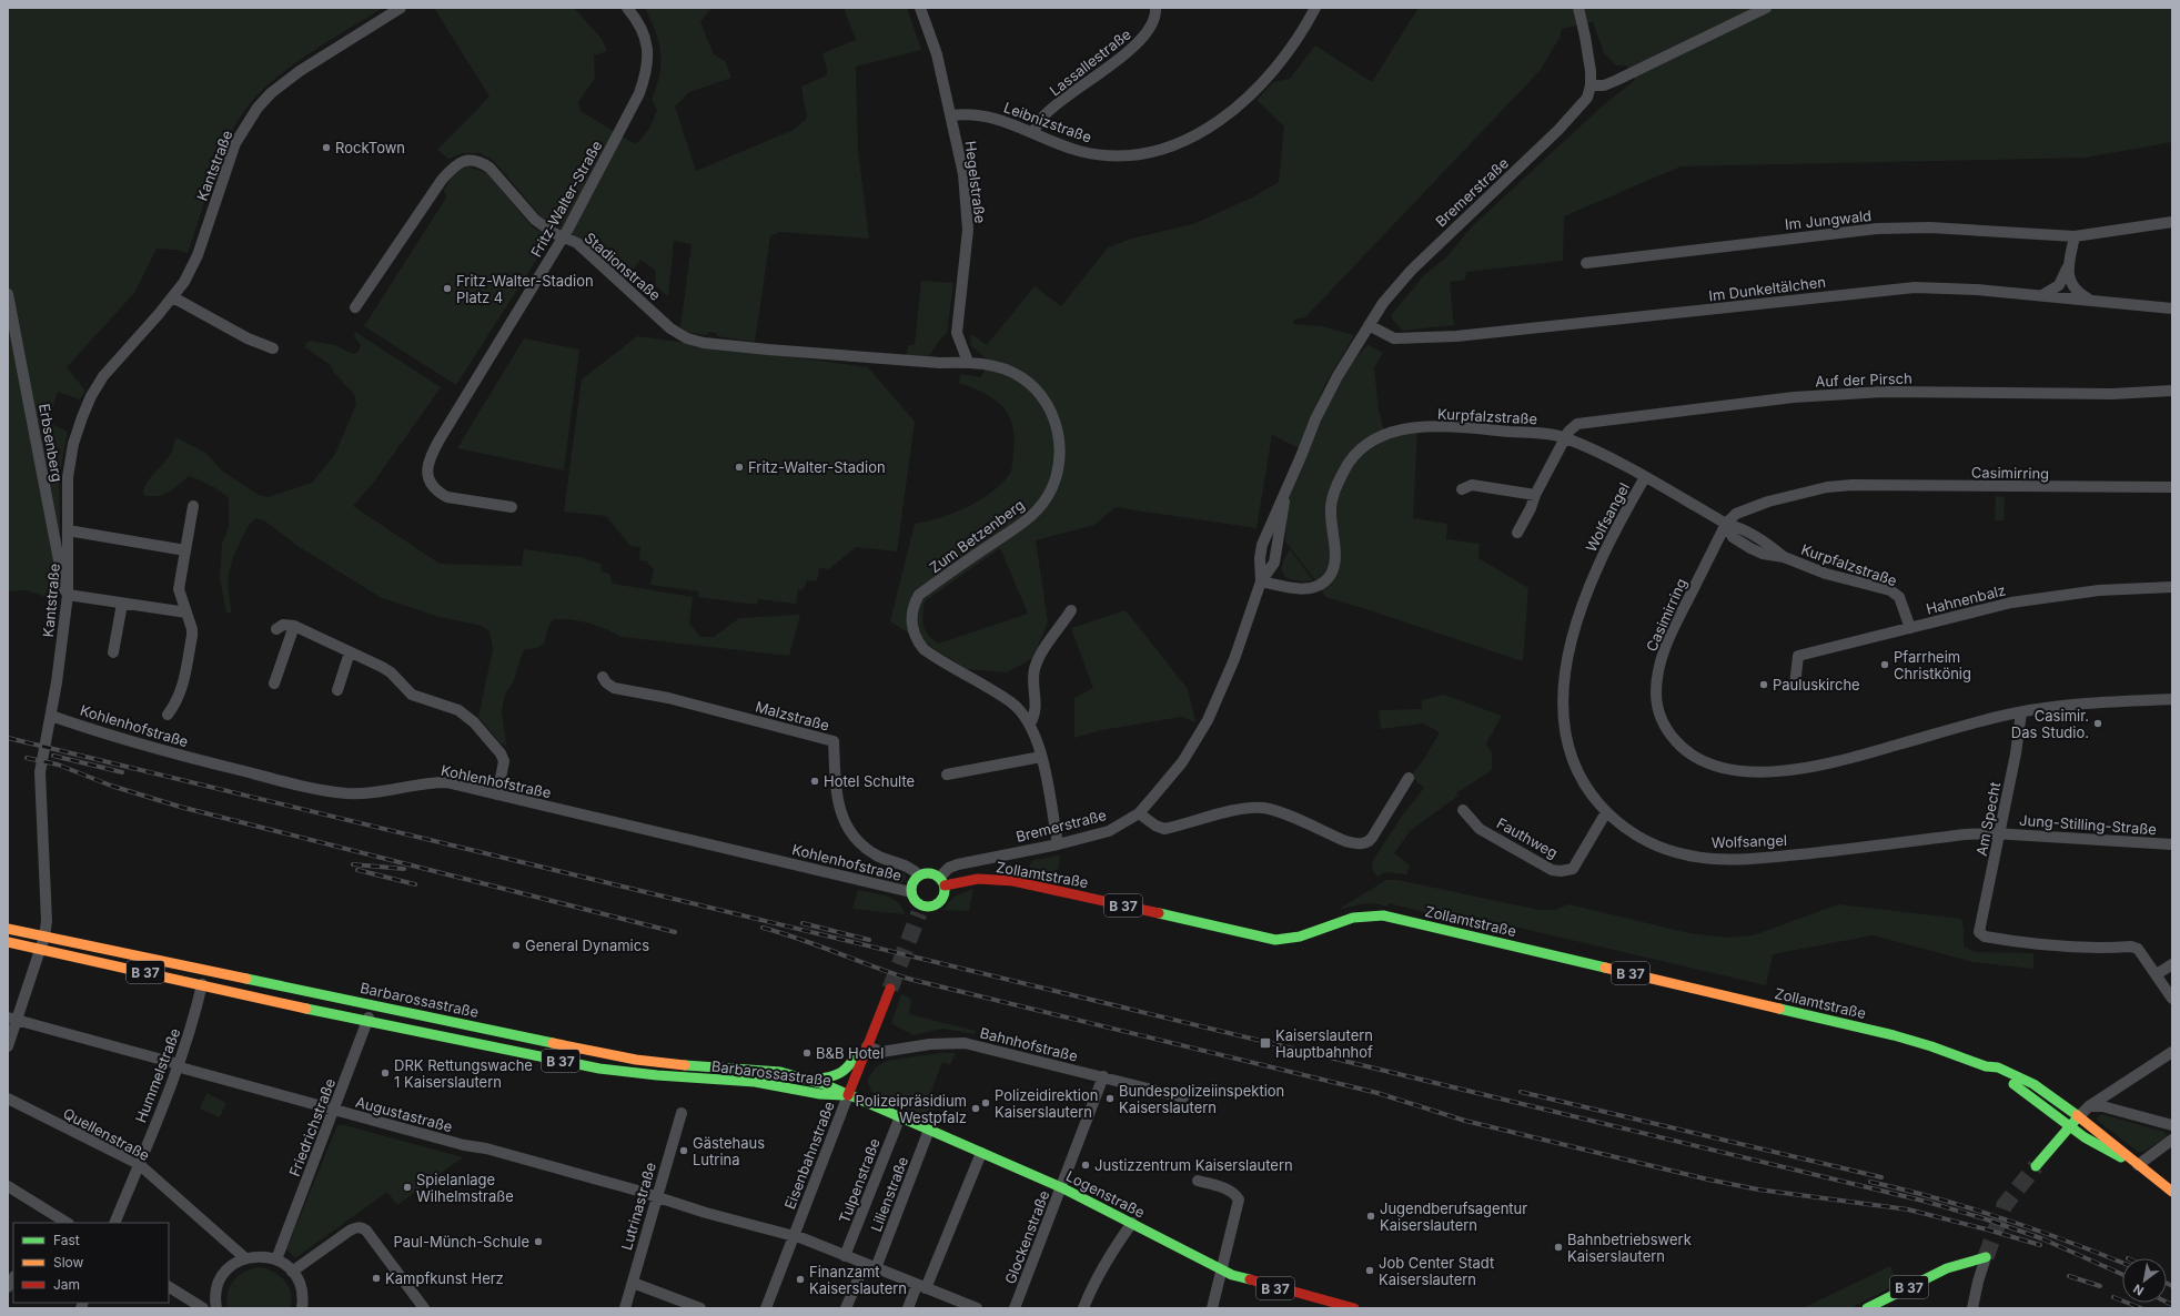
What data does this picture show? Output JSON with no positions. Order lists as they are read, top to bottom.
{
  "streets": {
    "main road": [
      "Zollamtstraße",
      "B 37",
      "Barbarossastraße",
      "Eisenbahnstraße",
      "Logenstraße"
    ],
    "street": [
      "Lassallestraße",
      "Leibnizstraße",
      "Kantstraße",
      "Hegelstraße",
      "Bremerstraße",
      "Fritz-Walter-Straße",
      "Im Jungwald",
      "Stadionstraße",
      "Im Dunkeltälchen",
      "Auf der Pirsch",
      "Kurpfalzstraße",
      "Erbsenberg",
      "Casimirring",
      "Wolfsangel",
      "Zum Betzenberg",
      "Hahnenbalz",
      "Malzstraße",
      "Kohlenhofstraße",
      "Am Specht",
      "Jung-Stilling-Straße",
      "Fauthweg",
      "Bahnhofstraße",
      "Hummelstraße",
      "Augustastraße",
      "Friedrichstraße",
      "Quellenstraße",
      "Tulpenstraße",
      "Lilienstraße",
      "Lutrinastraße",
      "Glockenstraße"
    ]
  },
  "crossings": [
    ["Lassallestraße", "Leibnizstraße"],
    ["Leibnizstraße", "Hegelstraße"],
    ["Kantstraße", "Erbsenberg"],
    ["Kantstraße", "Kohlenhofstraße"],
    ["Kantstraße", "Barbarossastraße"],
    ["Kantstraße", "Augustastraße"],
    ["Hegelstraße", "Stadionstraße"],
    ["Hegelstraße", "Zum Betzenberg"],
    ["Bremerstraße", "Im Dunkeltälchen"],
    ["Bremerstraße", "Kurpfalzstraße"],
    ["Bremerstraße", "Zum Betzenberg"],
    ["Bremerstraße", "Malzstraße"],
    ["Bremerstraße", "Kohlenhofstraße"],
    ["Bremerstraße", "Zollamtstraße"],
    ["Fritz-Walter-Straße", "Stadionstraße"],
    ["Stadionstraße", "Zum Betzenberg"],
    ["Auf der Pirsch", "Kurpfalzstraße"],
    ["Kurpfalzstraße", "Casimirring"],
    ["Kurpfalzstraße", "Wolfsangel"],
    ["Kurpfalzstraße", "Hahnenbalz"],
    ["Casimirring", "Am Specht"],
    ["Wolfsangel", "Am Specht"],
    ["Wolfsangel", "Jung-Stilling-Straße"],
    ["Wolfsangel", "Fauthweg"],
    ["Malzstraße", "Kohlenhofstraße"],
    ["Malzstraße", "Zollamtstraße"],
    ["Kohlenhofstraße", "Zollamtstraße"],
    ["Am Specht", "Jung-Stilling-Straße"],
    ["Zollamtstraße", "B 37"],
    ["B 37", "Barbarossastraße"],
    ["B 37", "Bahnhofstraße"],
    ["B 37", "Eisenbahnstraße"],
    ["Barbarossastraße", "Hummelstraße"],
    ["Barbarossastraße", "Friedrichstraße"],
    ["Barbarossastraße", "Eisenbahnstraße"],
    ["Barbarossastraße", "Logenstraße"],
    ["Bahnhofstraße", "Eisenbahnstraße"],
    ["Bahnhofstraße", "Glockenstraße"],
    ["Hummelstraße", "Augustastraße"],
    ["Hummelstraße", "Quellenstraße"],
    ["Augustastraße", "Friedrichstraße"],
    ["Augustastraße", "Eisenbahnstraße"],
    ["Augustastraße", "Tulpenstraße"],
    ["Augustastraße", "Lilienstraße"],
    ["Augustastraße", "Lutrinastraße"],
    ["Eisenbahnstraße", "Logenstraße"],
    ["Tulpenstraße", "Logenstraße"],
    ["Lilienstraße", "Logenstraße"],
    ["Logenstraße", "Glockenstraße"]
  ],
  "places": {
    "other": [
      "RockTown",
      "Fritz-Walter-Stadion Platz 4",
      "Fritz-Walter-Stadion",
      "Pfarrheim Christkönig",
      "Pauluskirche",
      "Casimir. Das Studio.",
      "Hotel Schulte",
      "General Dynamics",
      "B&B Hotel",
      "DRK Rettungswache 1 Kaiserslautern",
      "Bundespolizeiinspektion Kaiserslautern",
      "Polizeidirektion Kaiserslautern",
      "Polizeipräsidium Westpfalz",
      "Gästehaus Lutrina",
      "Justizzentrum Kaiserslautern",
      "Spielanlage Wilhelmstraße",
      "Jugendberufsagentur Kaiserslautern",
      "Paul-Münch-Schule",
      "Bahnbetriebswerk Kaiserslautern",
      "Job Center Stadt Kaiserslautern",
      "Kampfkunst Herz",
      "Finanzamt Kaiserslautern"
    ],
    "transit": ["Kaiserslautern Hauptbahnhof"]
  },
  "legend": ["Fast", "Slow", "Jam"],
  "north": "bottom left"
}
